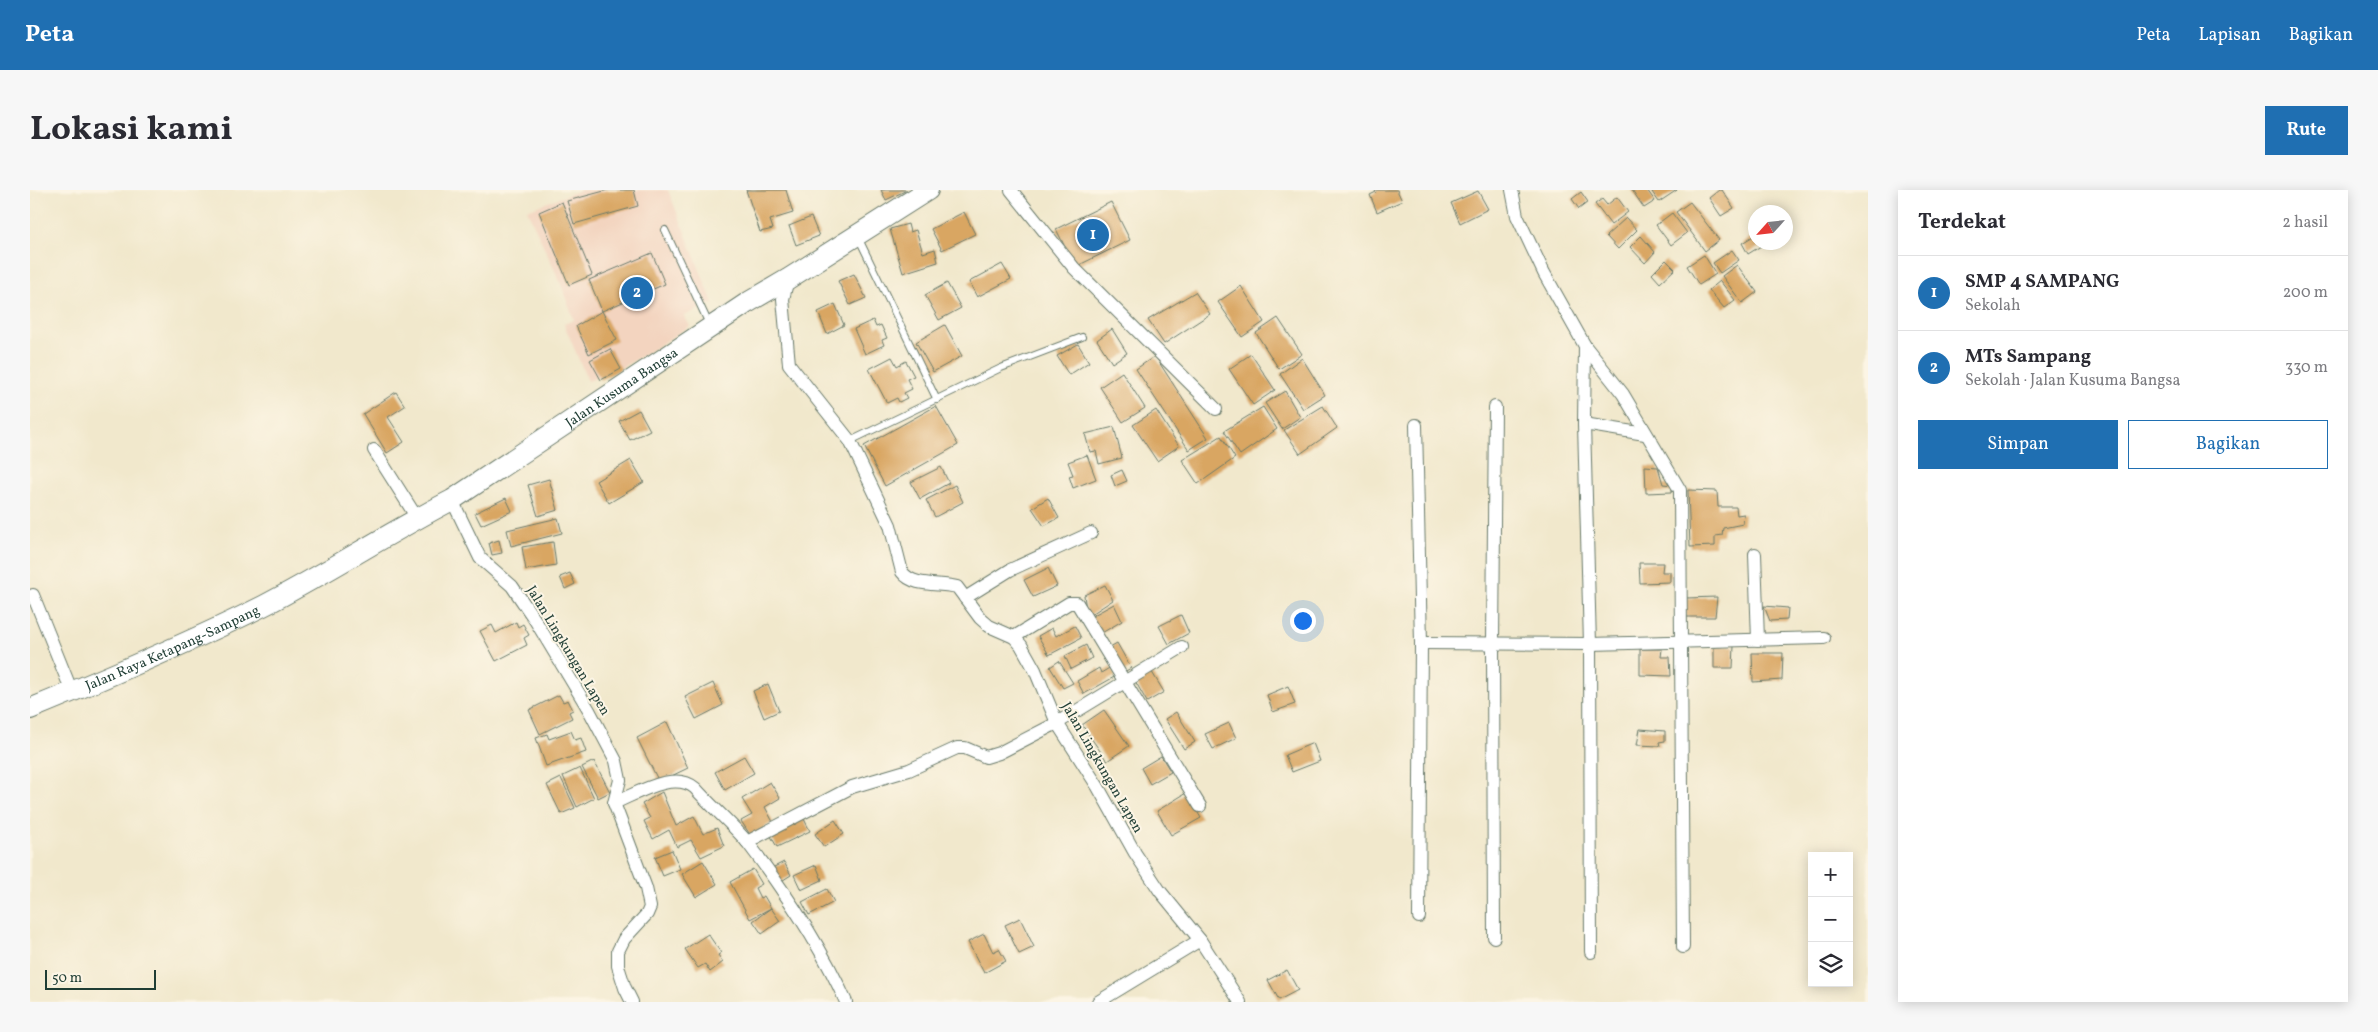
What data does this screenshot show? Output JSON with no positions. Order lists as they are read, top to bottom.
{
  "streets": {
    "main road": ["Jalan Kusuma Bangsa", "Jalan Raya Ketapang-Sampang"],
    "street": ["Jalan Lingkungan Lapen"]
  },
  "crossings": [
    ["Jalan Kusuma Bangsa", "Jalan Raya Ketapang-Sampang"],
    ["Jalan Kusuma Bangsa", "Jalan Lingkungan Lapen"]
  ],
  "scale_bar": "50 m",
  "north": "bottom left",
  "page": {
    "header": "Peta",
    "nav": ["Peta", "Lapisan", "Bagikan"],
    "title": "Lokasi kami",
    "buttons": [
      "Rute",
      ["Simpan", "Bagikan"]
    ],
    "heading": ["Terdekat", "2 hasil"],
    "pins": ["1", "2"],
    "list": [
      {
        "mark": "1",
        "name": "SMP 4 SAMPANG",
        "note": "Sekolah",
        "value": "200 m"
      },
      {
        "mark": "2",
        "name": "MTs Sampang",
        "note": "Sekolah · Jalan Kusuma Bangsa",
        "value": "330 m"
      }
    ],
    "map_buttons": ["+", "−"],
    "scale": "50 m"
  }
}
